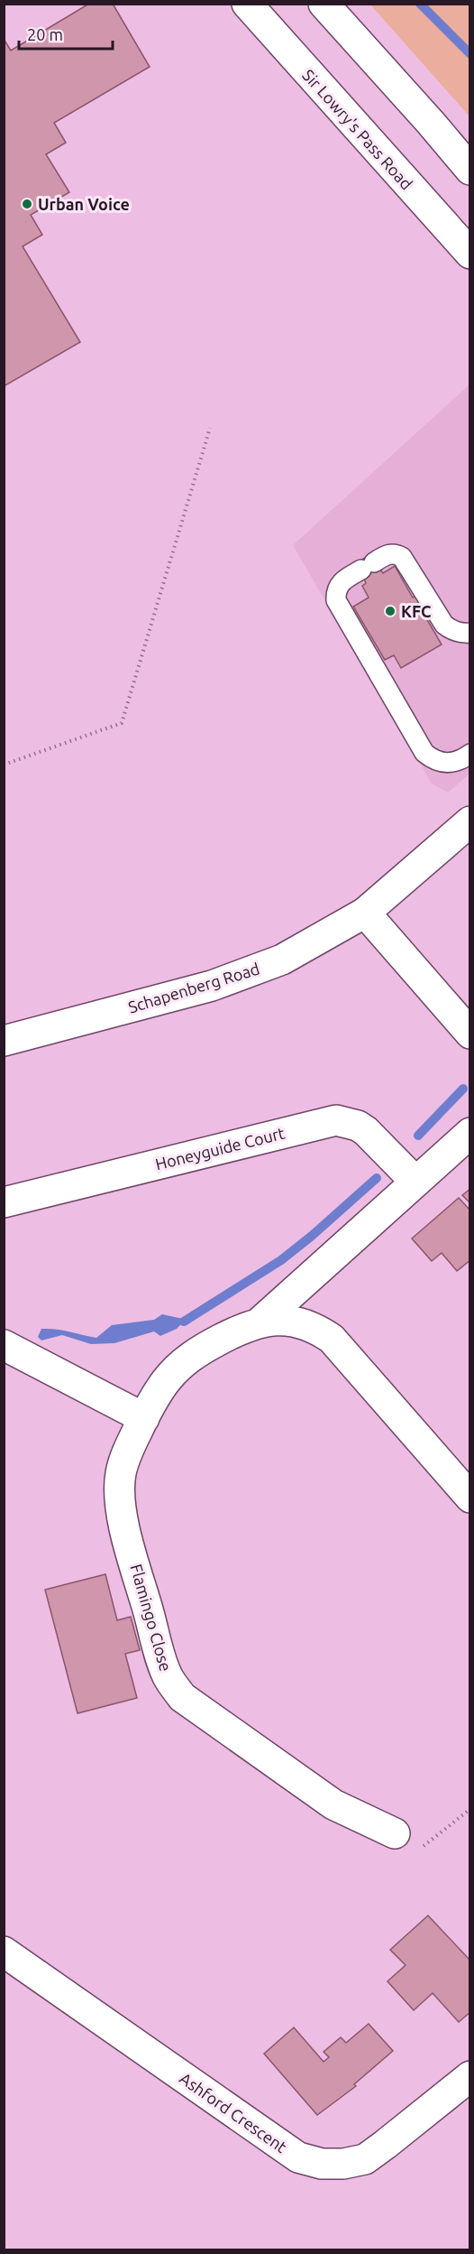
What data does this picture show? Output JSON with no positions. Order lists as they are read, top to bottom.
{
  "streets": {
    "street": [
      "Sir Lowry's Pass Road",
      "Schapenberg Road",
      "Honeyguide Court",
      "Flamingo Close",
      "Ashford Crescent"
    ]
  },
  "places": ["Urban Voice", "KFC"],
  "scale_bar": "20 m"
}
